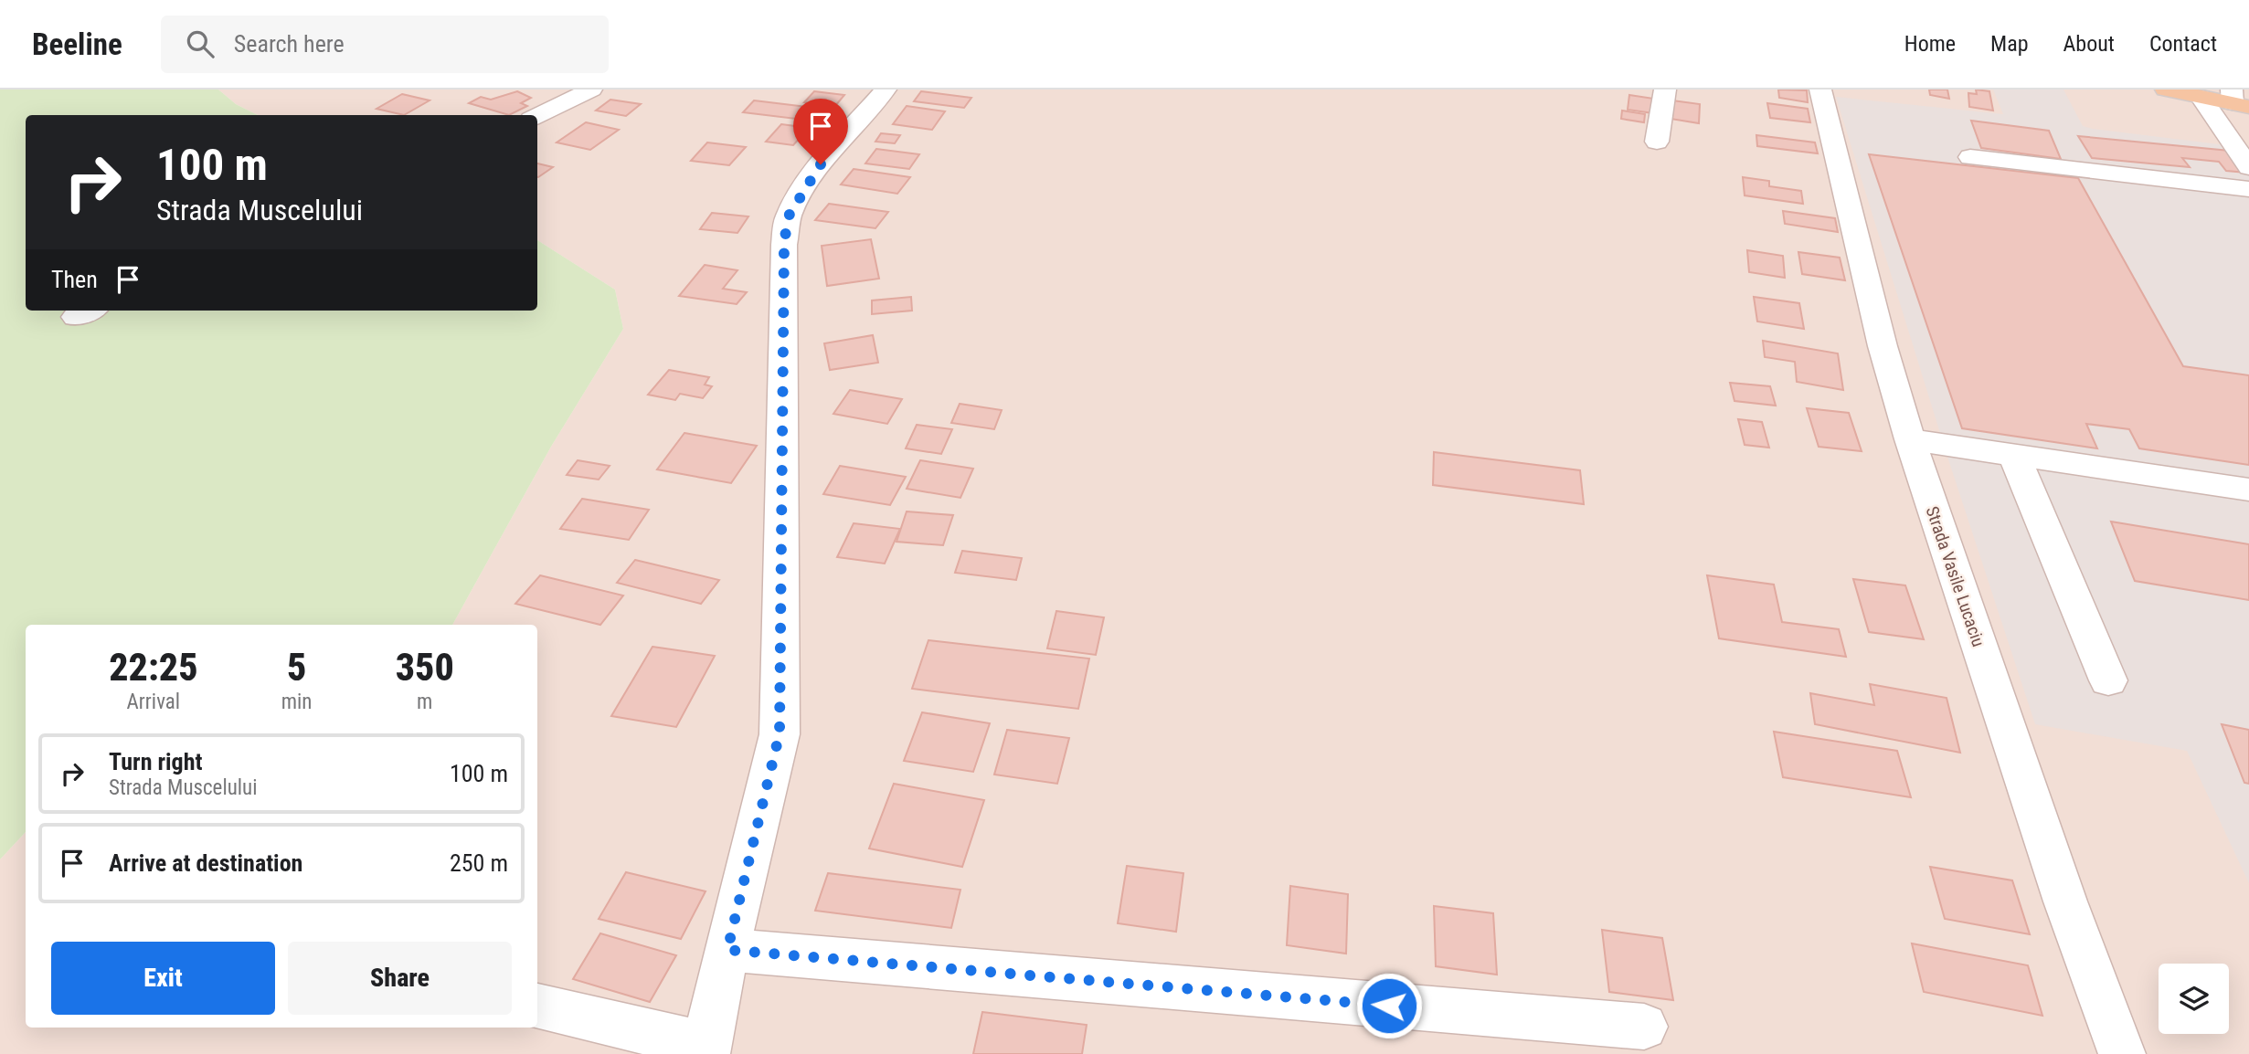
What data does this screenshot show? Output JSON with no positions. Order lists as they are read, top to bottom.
{
  "streets": {
    "street": ["Strada Vasile Lucaciu"]
  },
  "page": {
    "header": "Beeline",
    "search": "Search here",
    "nav": [
      "Home",
      "Map",
      "About",
      "Contact"
    ],
    "turn": ["100 m", "Strada Muscelului"],
    "then": "Then",
    "eta": [
      "22:25",
      "Arrival",
      "5",
      "min",
      "350",
      "m"
    ],
    "list": [
      {
        "name": "Turn right",
        "note": "Strada Muscelului",
        "value": "100 m"
      },
      {
        "name": "Arrive at destination",
        "value": "250 m"
      }
    ],
    "buttons": ["Exit", "Share"]
  }
}
